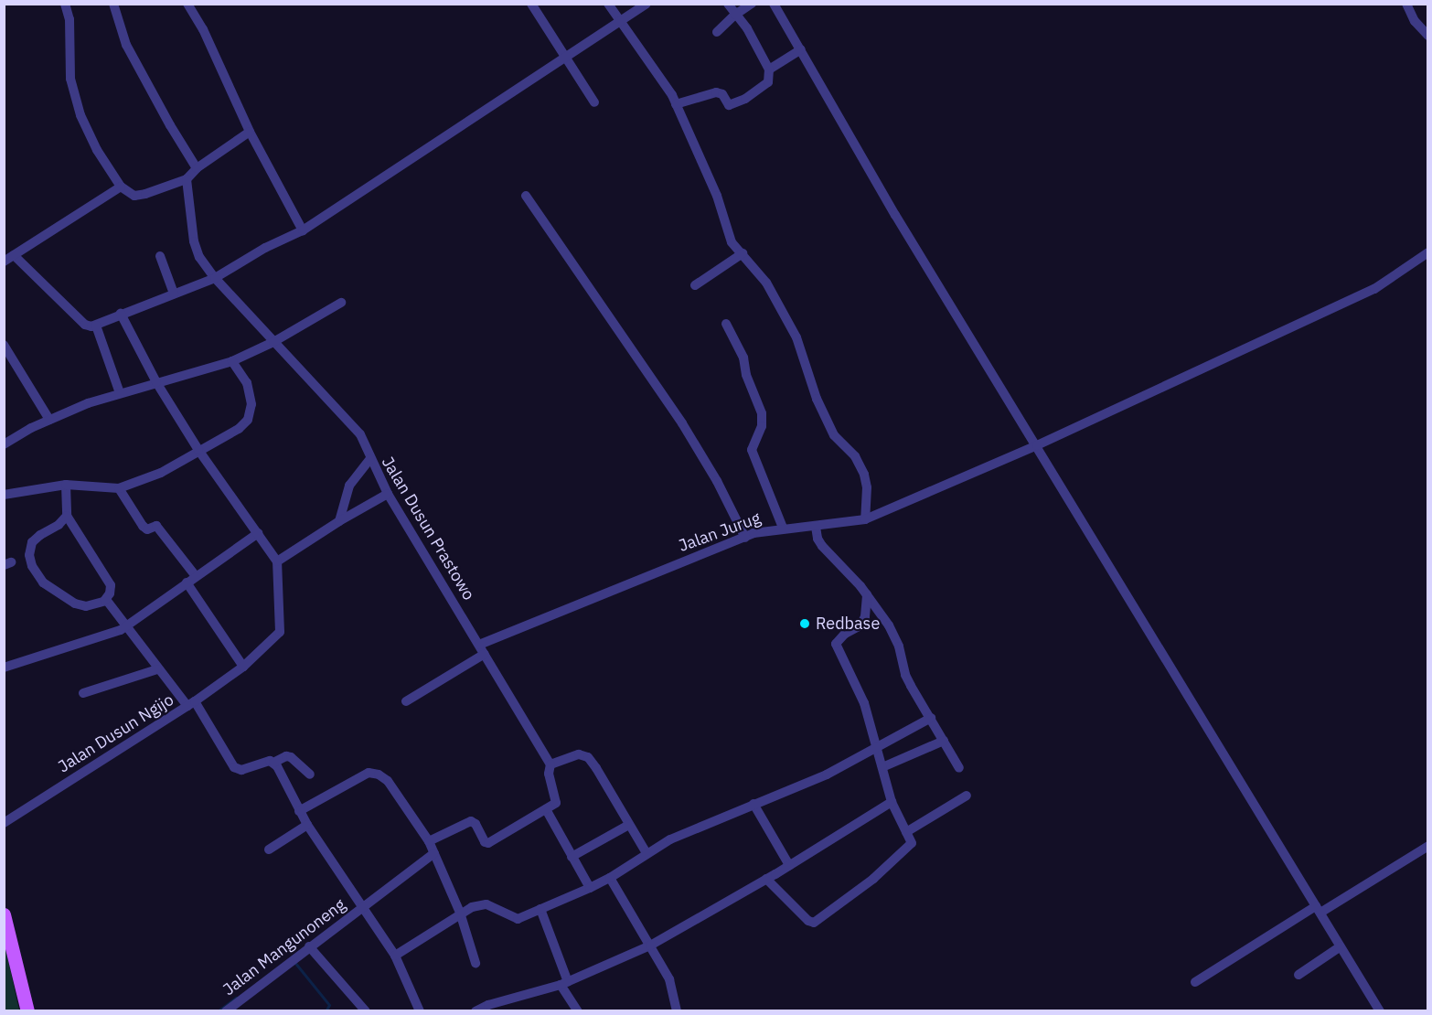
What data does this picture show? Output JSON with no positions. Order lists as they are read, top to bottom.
{
  "streets": {
    "street": [
      "Jalan Dusun Prastowo",
      "Jalan Jurug",
      "Jalan Dusun Ngijo",
      "Jalan Mangunoneng"
    ]
  },
  "crossings": [
    ["Jalan Dusun Prastowo", "Jalan Jurug"]
  ],
  "places": ["Redbase"]
}
